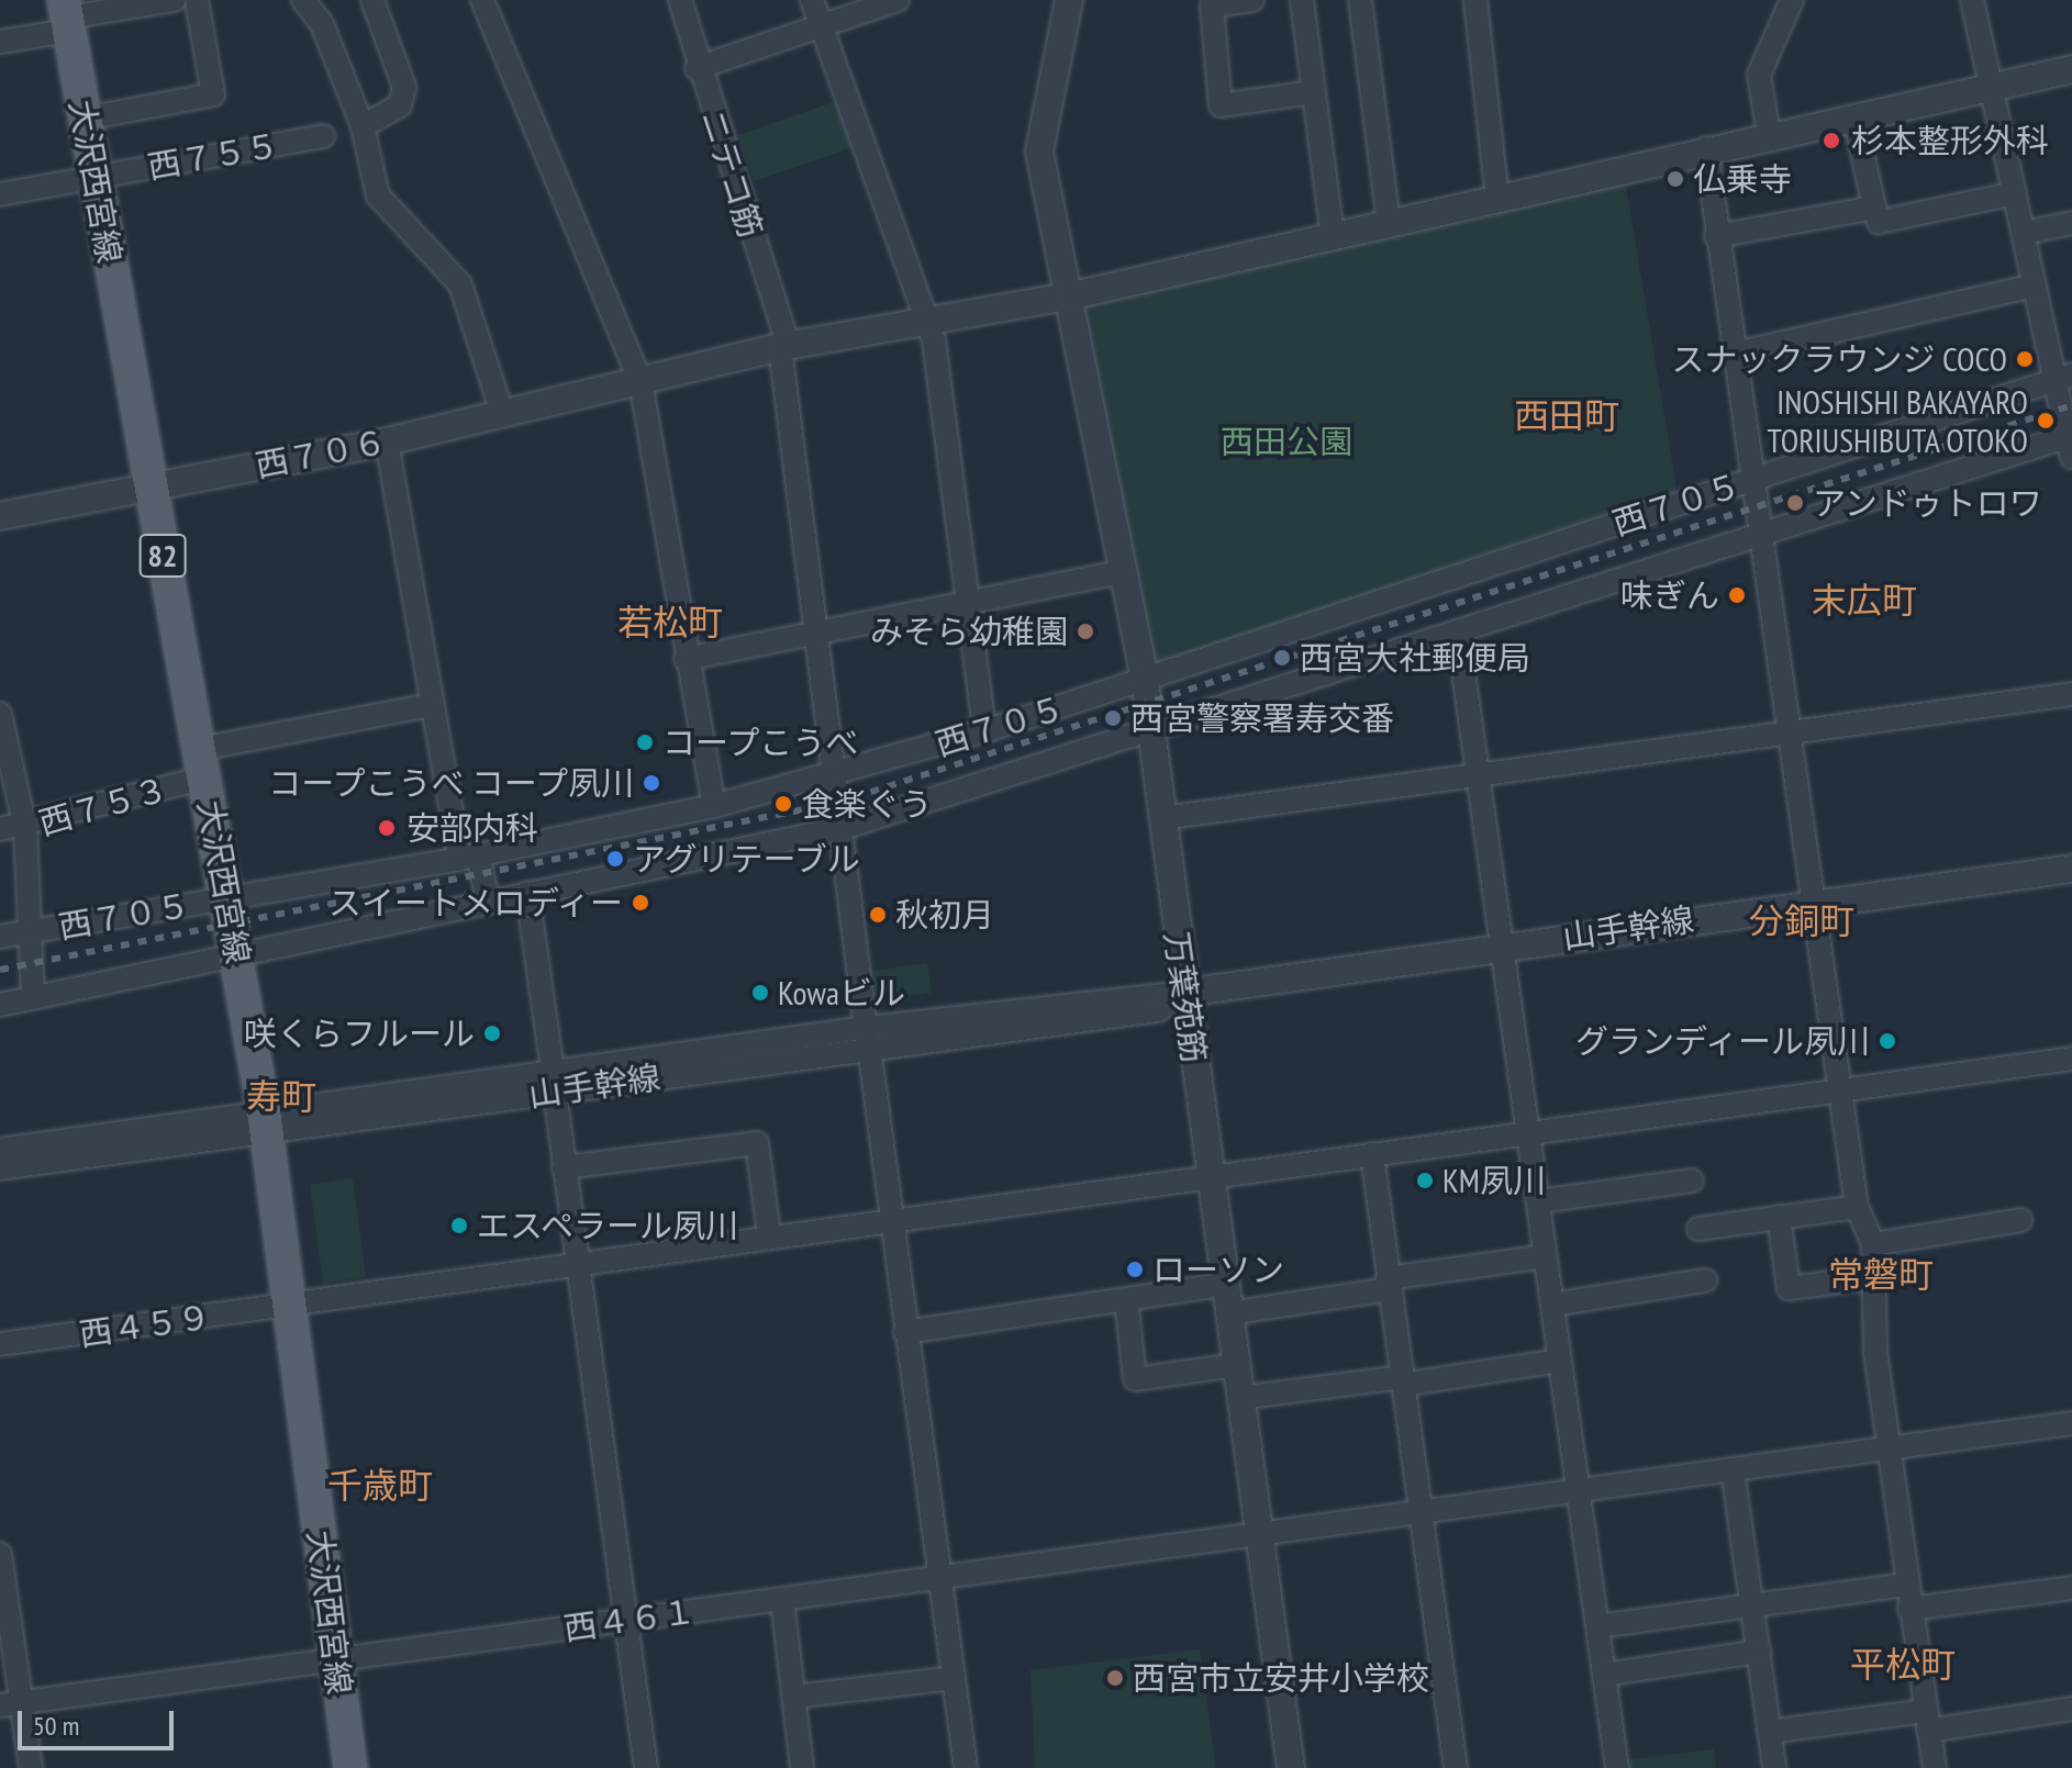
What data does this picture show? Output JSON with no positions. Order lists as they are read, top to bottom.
{
  "streets": {
    "main road": ["大沢西宮線", "82"],
    "street": [
      "西７５５",
      "ニテコ筋",
      "西７０６",
      "西７０５",
      "西７５３",
      "山手幹線",
      "万葉苑筋",
      "西４５９",
      "西４６１"
    ]
  },
  "crossings": [
    ["西７５５", "大沢西宮線"],
    ["ニテコ筋", "西７０６"],
    ["ニテコ筋", "西７０５"],
    ["ニテコ筋", "山手幹線"],
    ["ニテコ筋", "西４５９"],
    ["ニテコ筋", "西４６１"],
    ["大沢西宮線", "西７０６"],
    ["大沢西宮線", "西７０５"],
    ["大沢西宮線", "西７５３"],
    ["大沢西宮線", "山手幹線"],
    ["大沢西宮線", "西４５９"],
    ["大沢西宮線", "西４６１"],
    ["西７０６", "万葉苑筋"],
    ["西７０５", "万葉苑筋"],
    ["山手幹線", "万葉苑筋"],
    ["万葉苑筋", "西４５９"],
    ["万葉苑筋", "西４６１"]
  ],
  "districts": [
    "西田町",
    "末広町",
    "若松町",
    "分銅町",
    "寿町",
    "常磐町",
    "千歳町",
    "平松町"
  ],
  "parks": ["西田公園"],
  "places": [
    "杉本整形外科",
    "仏乗寺",
    "スナックラウンジ COCO",
    "INOSHISHI BAKAYARO TORIUSHIBUTA OTOKO",
    "アンドゥトロワ",
    "味ぎん",
    "みそら幼稚園",
    "西宮大社郵便局",
    "西宮警察署寿交番",
    "コープこうべ",
    "コープこうべ コープ夙川",
    "食楽ぐう",
    "安部内科",
    "アグリテーブル",
    "スイートメロディー",
    "秋初月",
    "Kowaビル",
    "咲くらフルール",
    "グランディール夙川",
    "KM夙川",
    "エスペラール夙川",
    "ローソン",
    "西宮市立安井小学校"
  ],
  "scale_bar": "50 m"
}
